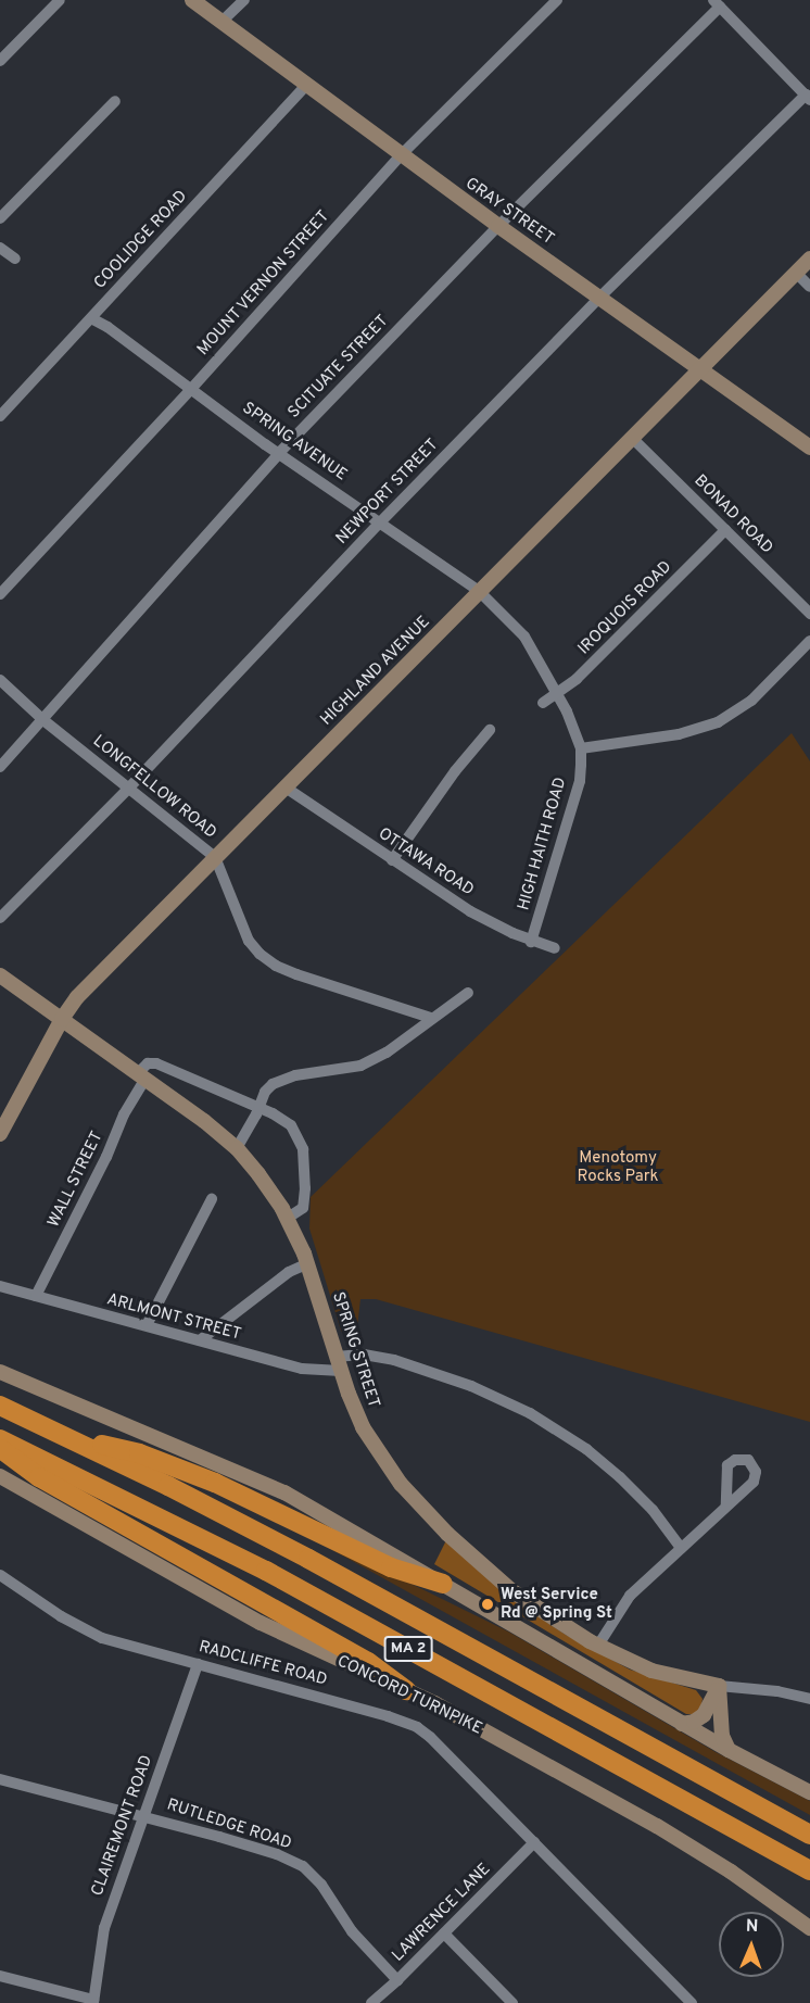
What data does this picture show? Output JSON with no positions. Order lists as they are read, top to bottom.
{
  "streets": {
    "highway": ["MA 2"],
    "street": [
      "GRAY STREET",
      "COOLIDGE ROAD",
      "MOUNT VERNON STREET",
      "SCITUATE STREET",
      "SPRING AVENUE",
      "NEWPORT STREET",
      "BONAD ROAD",
      "IROQUOIS ROAD",
      "HIGHLAND AVENUE",
      "LONGFELLOW ROAD",
      "HIGH HAITH ROAD",
      "OTTAWA ROAD",
      "WALL STREET",
      "ARLMONT STREET",
      "SPRING STREET",
      "RADCLIFFE ROAD",
      "CONCORD TURNPIKE",
      "RUTLEDGE ROAD",
      "CLAIREMONT ROAD",
      "LAWRENCE LANE"
    ]
  },
  "crossings": [
    ["GRAY STREET", "COOLIDGE ROAD"],
    ["GRAY STREET", "MOUNT VERNON STREET"],
    ["GRAY STREET", "SCITUATE STREET"],
    ["GRAY STREET", "NEWPORT STREET"],
    ["GRAY STREET", "HIGHLAND AVENUE"],
    ["COOLIDGE ROAD", "SPRING AVENUE"],
    ["MOUNT VERNON STREET", "SPRING AVENUE"],
    ["SCITUATE STREET", "SPRING AVENUE"],
    ["SCITUATE STREET", "LONGFELLOW ROAD"],
    ["SPRING AVENUE", "NEWPORT STREET"],
    ["SPRING AVENUE", "HIGHLAND AVENUE"],
    ["SPRING AVENUE", "HIGH HAITH ROAD"],
    ["NEWPORT STREET", "LONGFELLOW ROAD"],
    ["BONAD ROAD", "IROQUOIS ROAD"],
    ["BONAD ROAD", "HIGHLAND AVENUE"],
    ["IROQUOIS ROAD", "HIGH HAITH ROAD"],
    ["HIGHLAND AVENUE", "LONGFELLOW ROAD"],
    ["HIGHLAND AVENUE", "HIGH HAITH ROAD"],
    ["HIGHLAND AVENUE", "OTTAWA ROAD"],
    ["HIGHLAND AVENUE", "SPRING STREET"],
    ["HIGH HAITH ROAD", "OTTAWA ROAD"],
    ["WALL STREET", "ARLMONT STREET"],
    ["WALL STREET", "SPRING STREET"],
    ["ARLMONT STREET", "SPRING STREET"],
    ["RADCLIFFE ROAD", "CLAIREMONT ROAD"],
    ["RADCLIFFE ROAD", "LAWRENCE LANE"],
    ["RUTLEDGE ROAD", "CLAIREMONT ROAD"],
    ["RUTLEDGE ROAD", "LAWRENCE LANE"]
  ],
  "parks": ["Menotomy Rocks Park"],
  "places": ["West Service Rd @ Spring St"],
  "north": "top"
}
